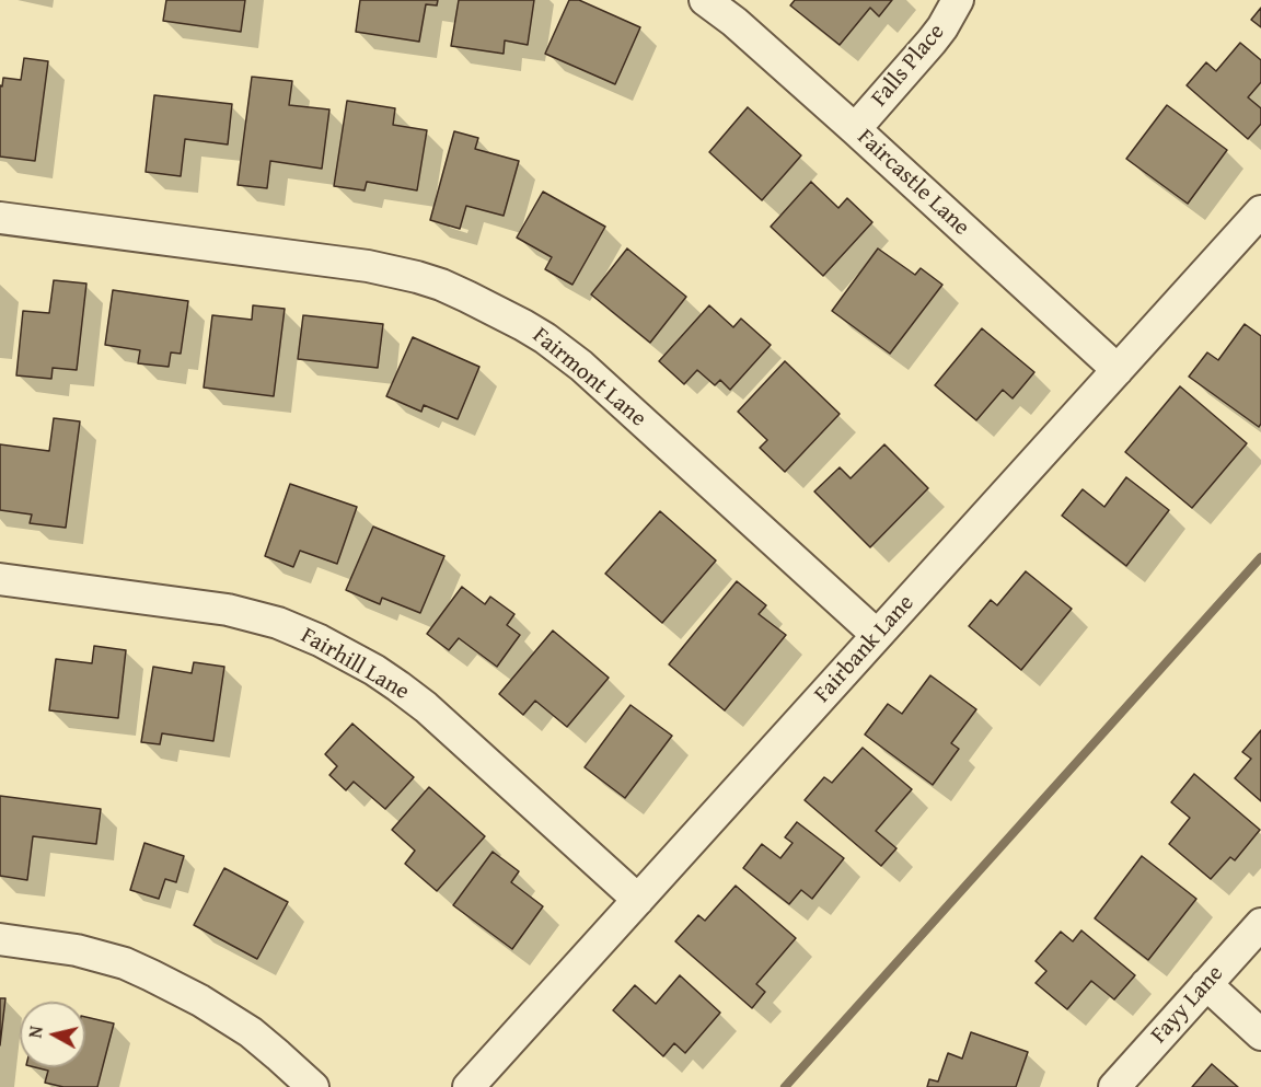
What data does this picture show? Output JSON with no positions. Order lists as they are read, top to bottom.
{
  "streets": {
    "street": [
      "Falls Place",
      "Faircastle Lane",
      "Fairmont Lane",
      "Fairbank Lane",
      "Fairhill Lane",
      "Fayy Lane"
    ]
  },
  "crossings": [
    ["Falls Place", "Faircastle Lane"],
    ["Faircastle Lane", "Fairbank Lane"],
    ["Fairmont Lane", "Fairbank Lane"],
    ["Fairbank Lane", "Fairhill Lane"]
  ],
  "north": "left"
}
